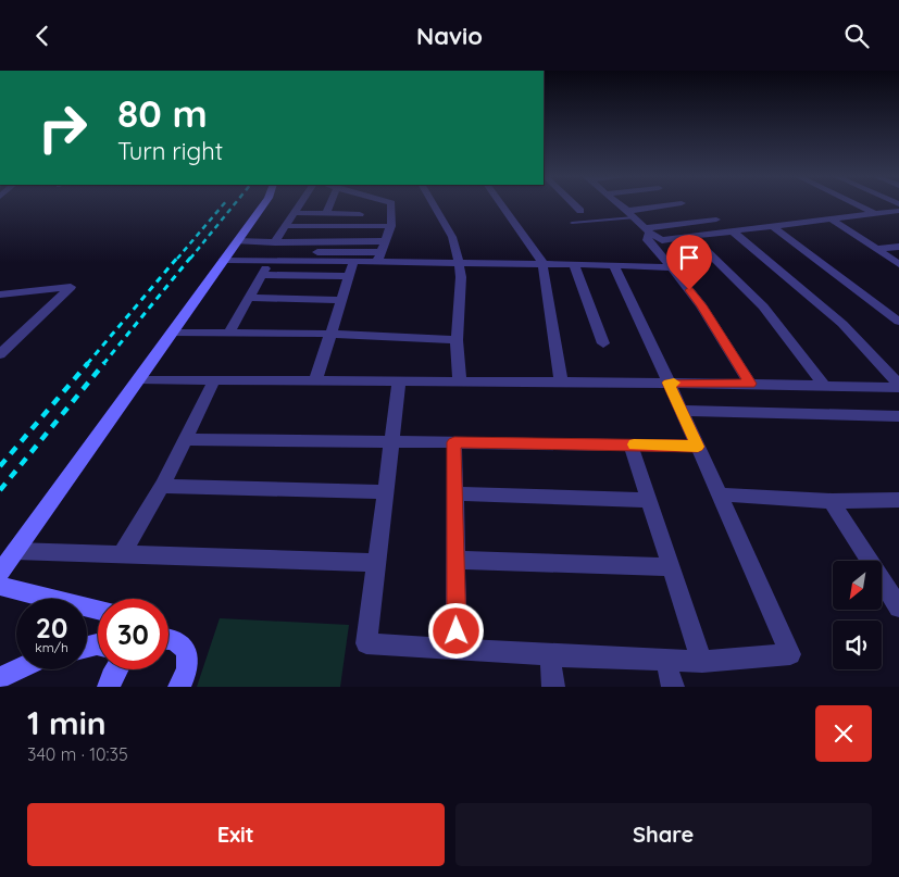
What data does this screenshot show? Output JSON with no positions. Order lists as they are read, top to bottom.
{
  "north": "bottom left",
  "page": {
    "header": "Navio",
    "turn": ["80 m", "Turn right"],
    "speed": "20 km/h",
    "limit": "30",
    "heading": ["1 min", "340 m · 10:35"],
    "buttons": ["Exit", "Share"]
  }
}
